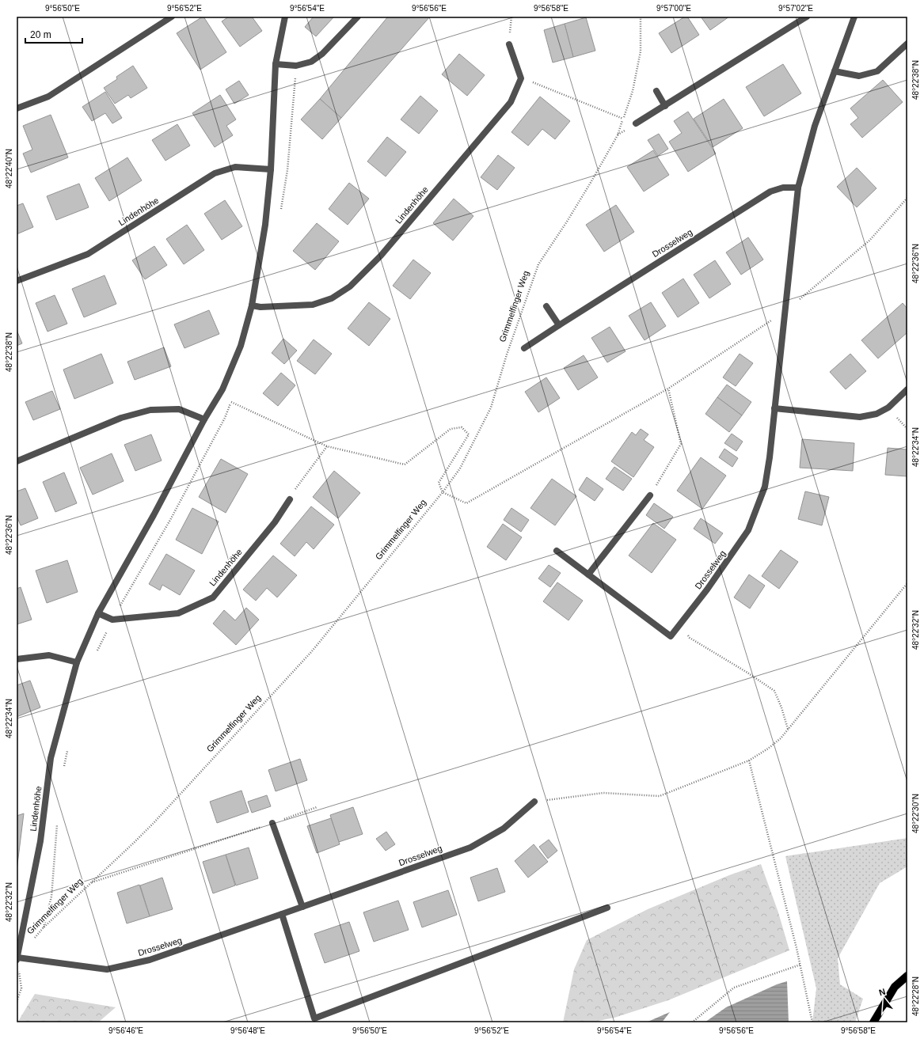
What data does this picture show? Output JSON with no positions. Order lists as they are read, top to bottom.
{
  "streets": {
    "street": ["Lindenhöhe", "Drosselweg"],
    "path": ["Grimmelfinger Weg"]
  },
  "crossings": [
    ["Lindenhöhe", "Drosselweg"]
  ],
  "scale_bar": "20 m",
  "north": "top",
  "coordinates": [
    "9°56'50\"E",
    "9°56'52\"E",
    "9°56'54\"E",
    "9°56'56\"E",
    "9°56'58\"E",
    "9°57'00\"E",
    "9°57'02\"E",
    "48°22'38\"N",
    "48°22'40\"N",
    "48°22'36\"N",
    "48°22'34\"N",
    "48°22'32\"N",
    "48°22'30\"N",
    "48°22'28\"N",
    "9°56'46\"E",
    "9°56'48\"E"
  ]
}
